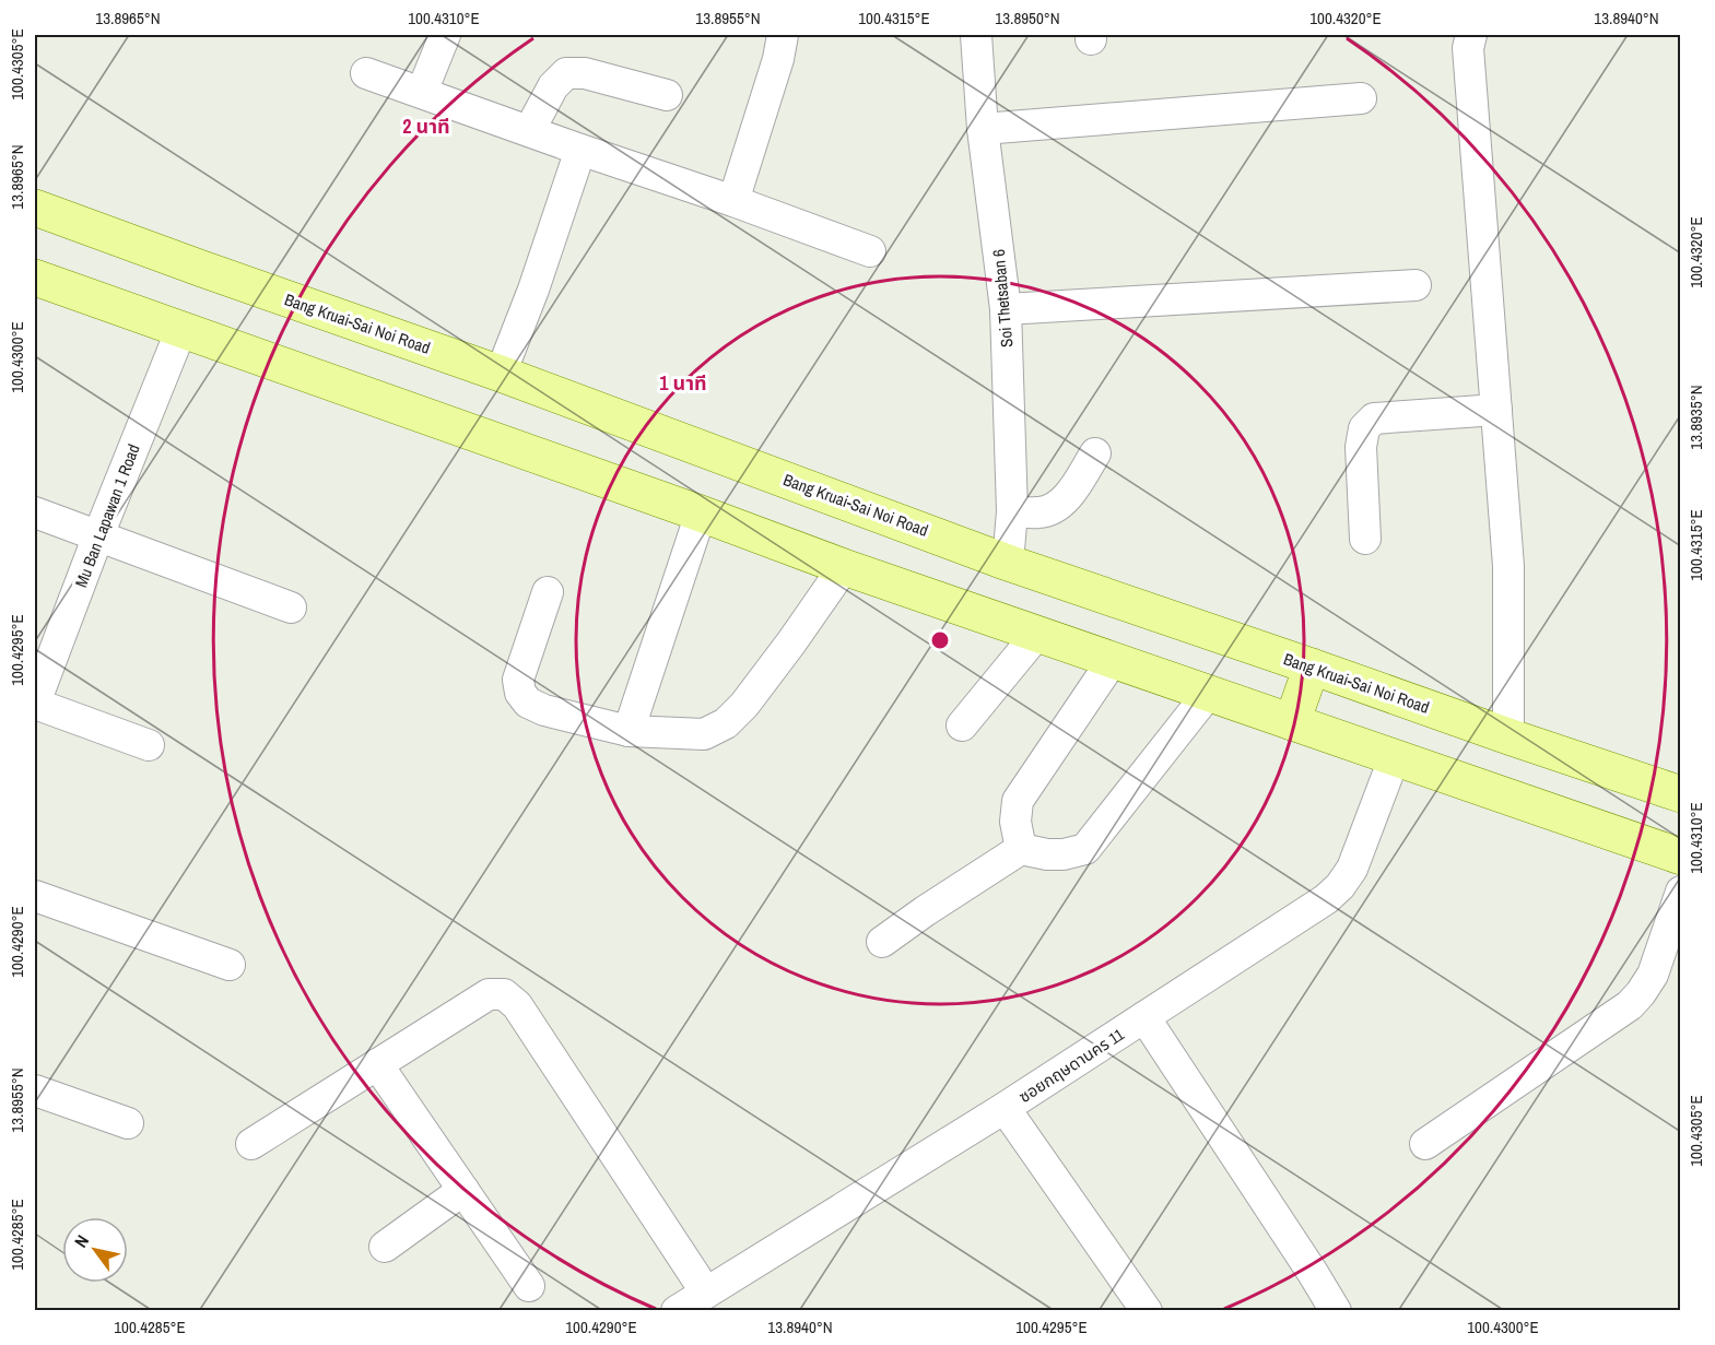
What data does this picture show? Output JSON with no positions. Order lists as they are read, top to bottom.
{
  "streets": {
    "main road": ["Bang Kruai-Sai Noi Road"],
    "street": ["Soi Thetsaban 6", "Mu Ban Lapawan 1 Road", "ซอยกฤษดานคร 11"]
  },
  "crossings": [
    ["Soi Thetsaban 6", "Bang Kruai-Sai Noi Road"]
  ],
  "north": "top left",
  "coordinates": [
    "13.8965°N",
    "100.4310°E",
    "13.8955°N",
    "100.4315°E",
    "13.8950°N",
    "100.4320°E",
    "13.8940°N",
    "100.4305°E",
    "100.4300°E",
    "13.8935°N",
    "100.4295°E",
    "100.4290°E",
    "100.4285°E"
  ],
  "rings": ["2 นาที", "1 นาที"]
}
